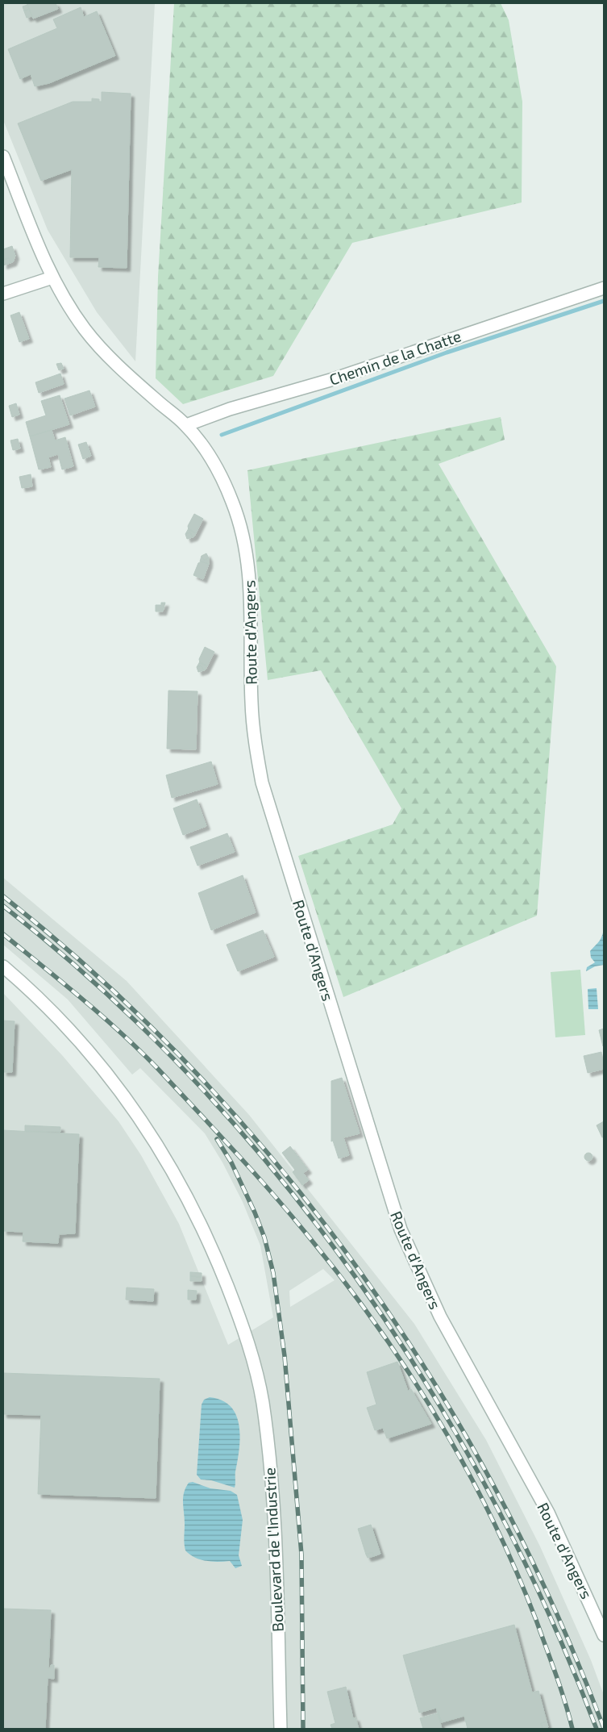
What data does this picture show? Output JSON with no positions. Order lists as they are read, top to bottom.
{
  "streets": {
    "street": ["Chemin de la Chatte", "Route d'Angers", "Boulevard de l'Industrie"]
  },
  "crossings": [
    ["Chemin de la Chatte", "Route d'Angers"]
  ]
}
